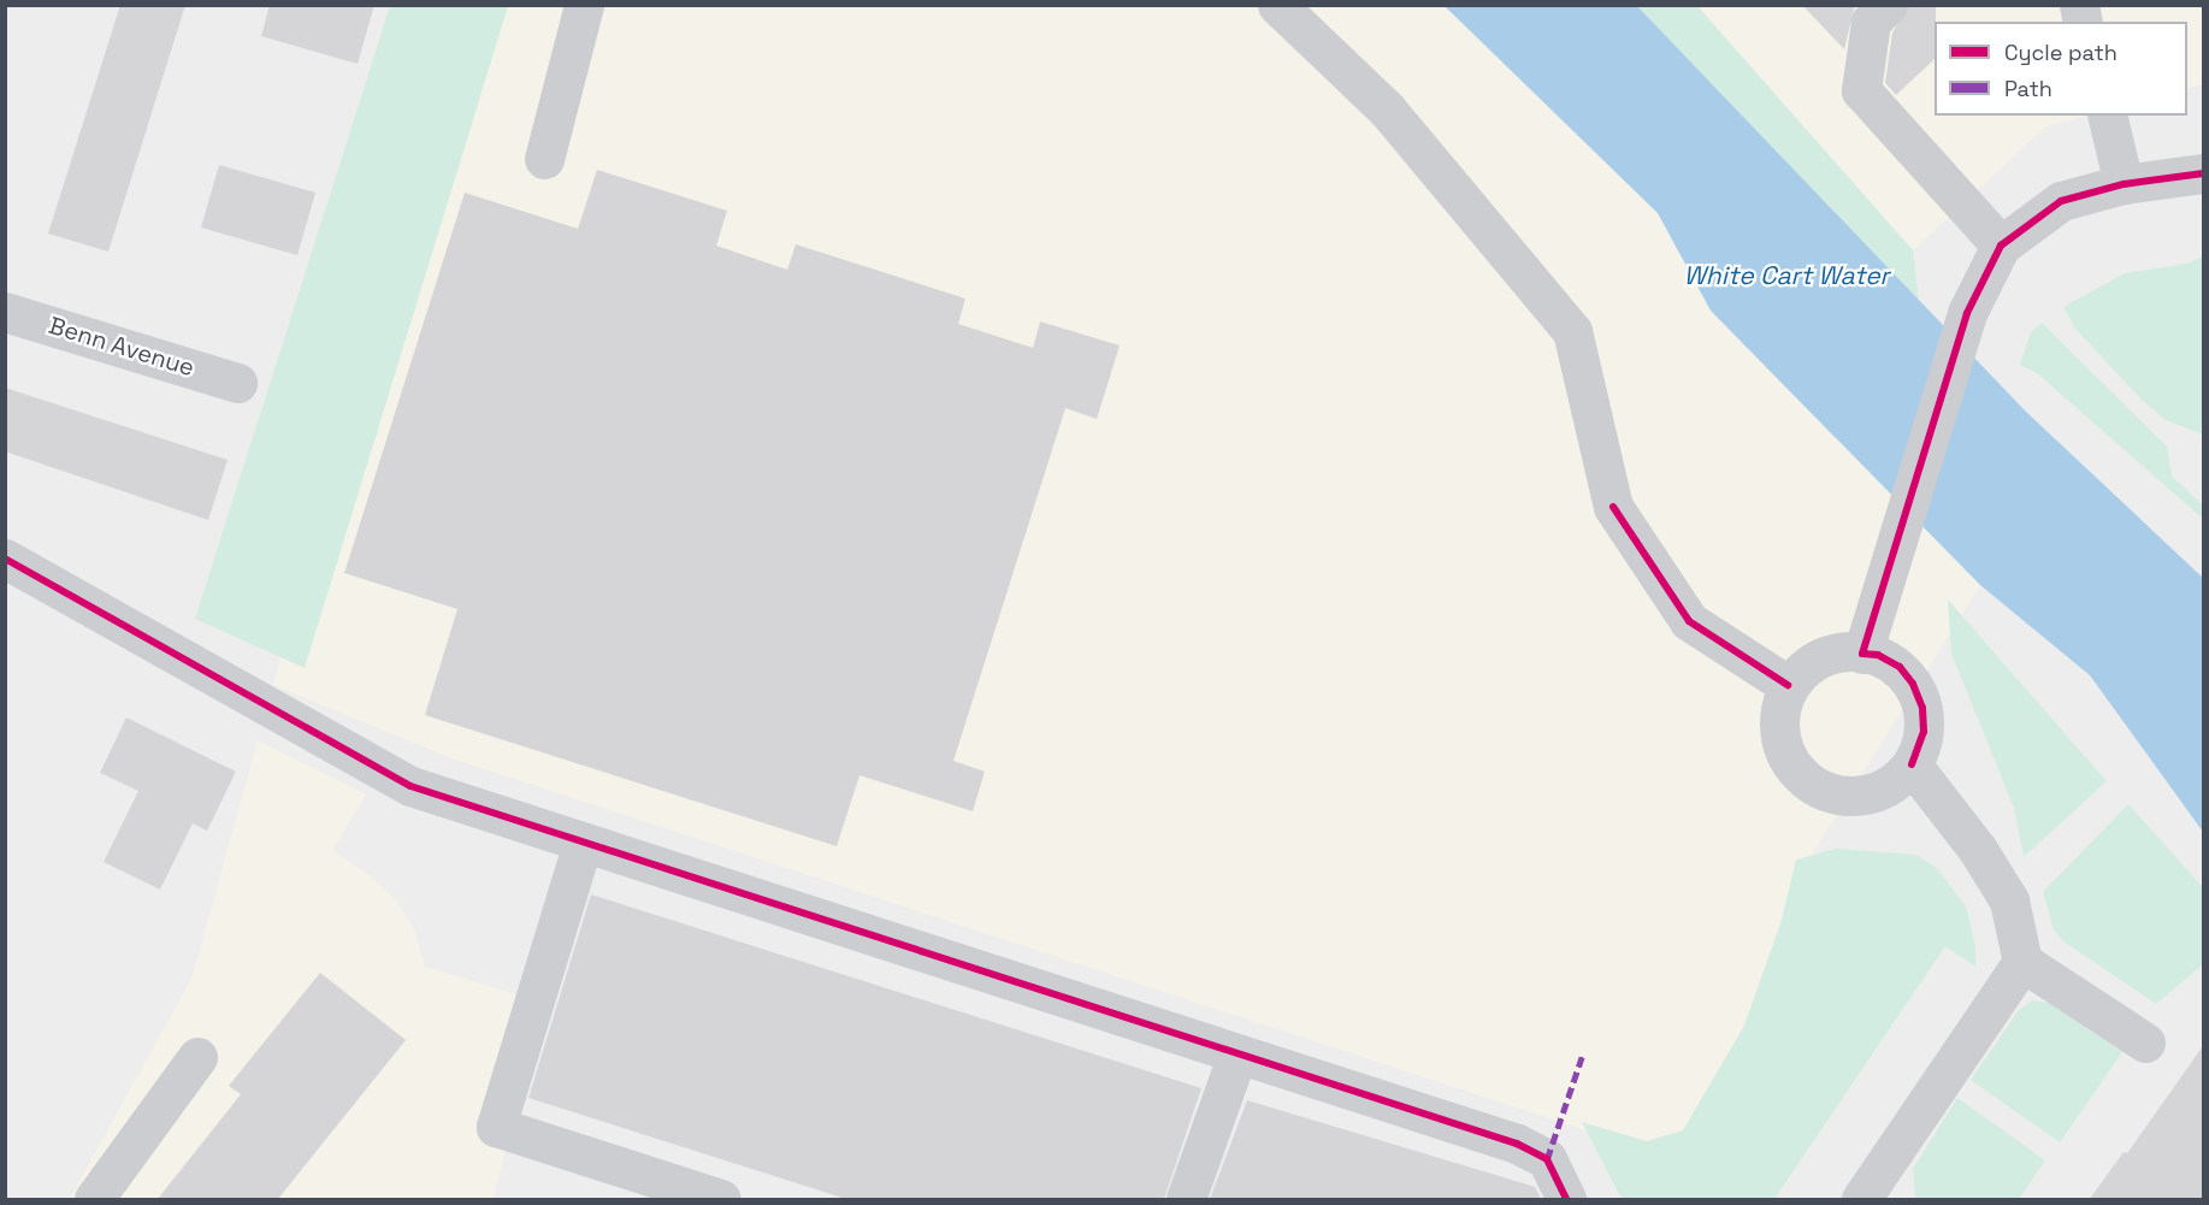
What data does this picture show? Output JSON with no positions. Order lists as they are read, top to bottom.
{
  "streets": {
    "street": ["Benn Avenue"]
  },
  "water": ["White Cart Water"],
  "legend": ["Cycle path", "Path"]
}
